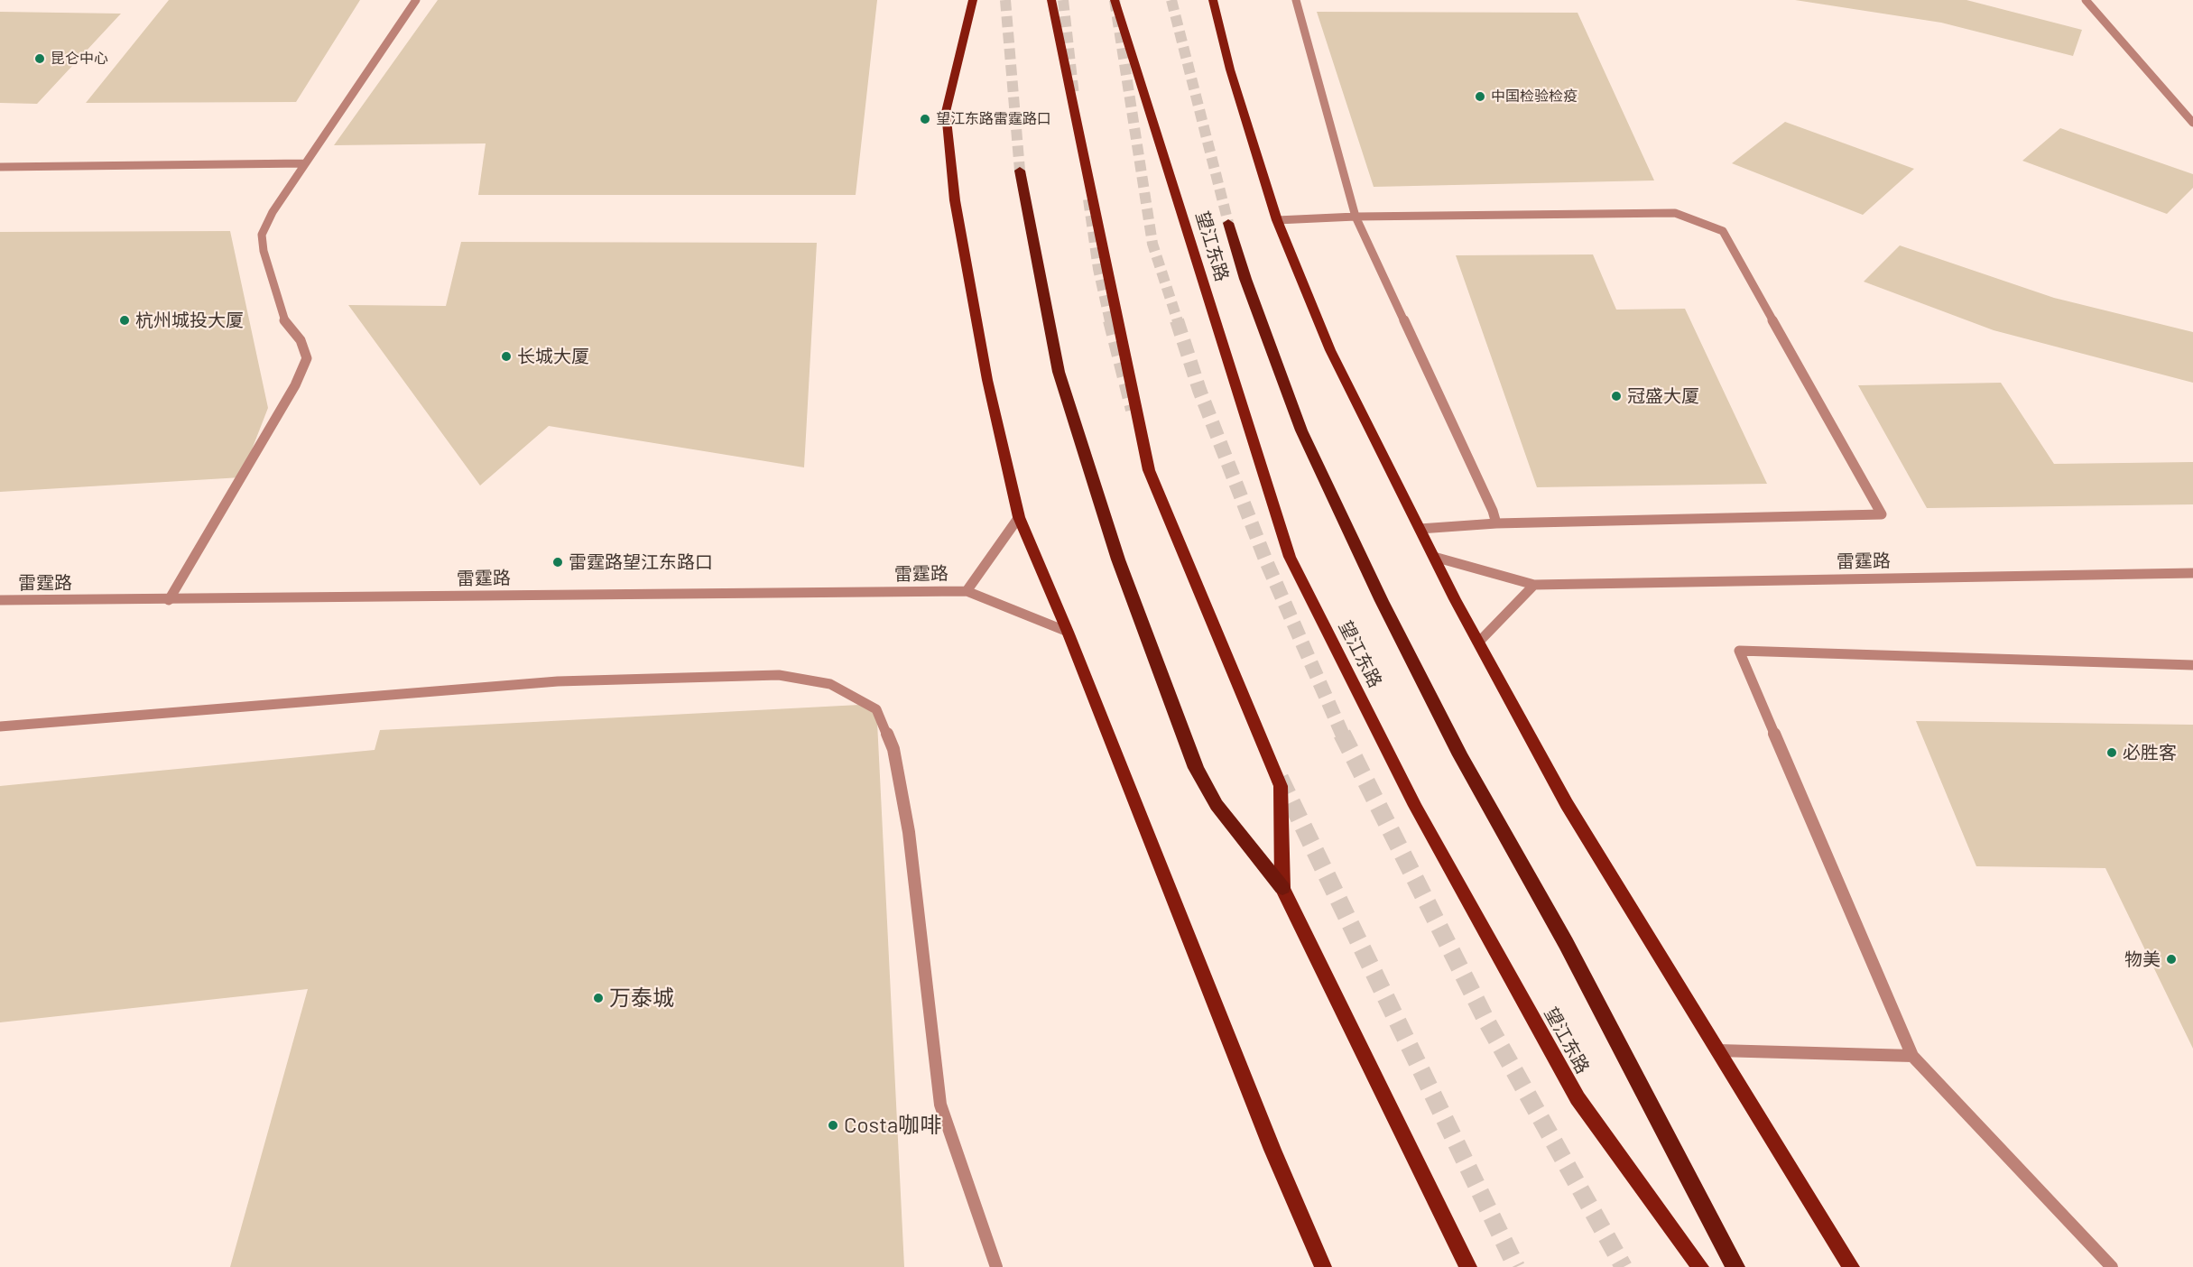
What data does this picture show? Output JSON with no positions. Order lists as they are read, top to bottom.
{
  "streets": {
    "main road": ["望江东路"],
    "street": ["雷霆路"]
  },
  "places": [
    "昆仑中心",
    "中国检验检疫",
    "望江东路雷霆路口",
    "杭州城投大厦",
    "长城大厦",
    "冠盛大厦",
    "雷霆路望江东路口",
    "必胜客",
    "物美",
    "万泰城",
    "Costa咖啡"
  ]
}
